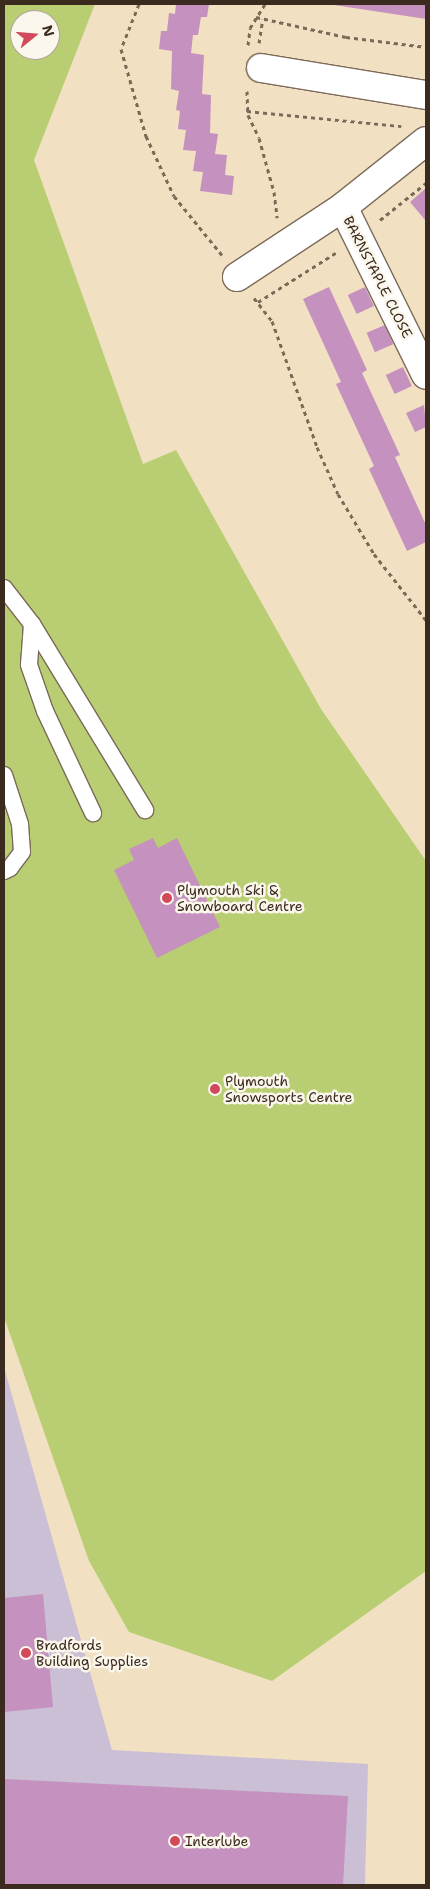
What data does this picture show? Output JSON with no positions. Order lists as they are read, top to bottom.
{
  "streets": {
    "street": ["BARNSTAPLE CLOSE"]
  },
  "places": [
    "Plymouth Ski & Snowboard Centre",
    "Plymouth Snowsports Centre",
    "Bradfords Building Supplies",
    "Interlube"
  ],
  "north": "right"
}
